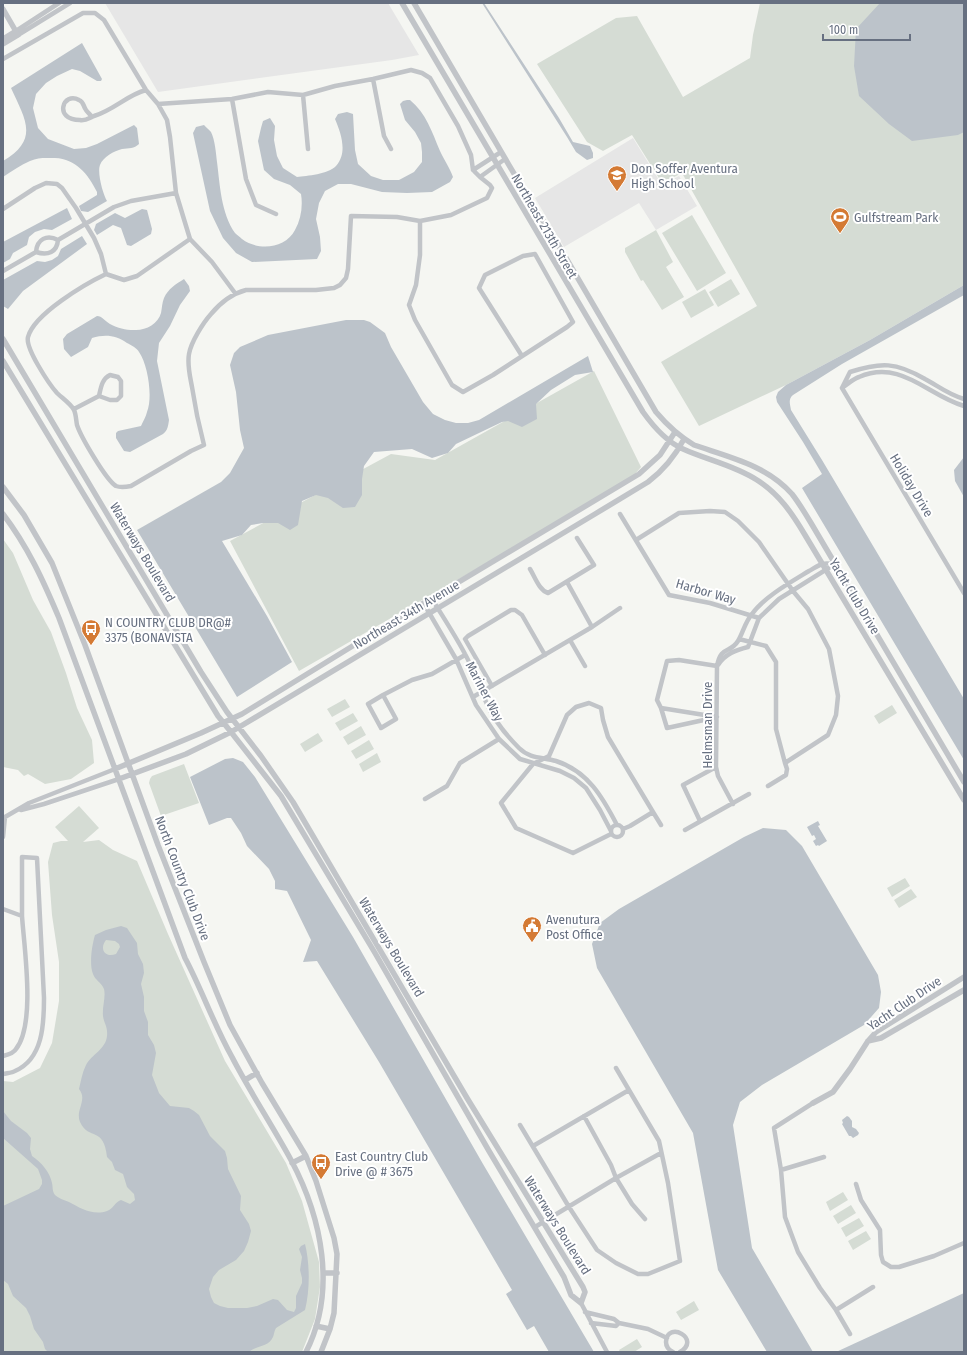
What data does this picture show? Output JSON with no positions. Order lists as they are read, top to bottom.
{
  "streets": {
    "street": [
      "Northeast 213th Street",
      "Holiday Drive",
      "Waterways Boulevard",
      "Harbor Way",
      "Yacht Club Drive",
      "Northeast 34th Avenue",
      "Mariner Way",
      "Helmsman Drive",
      "North Country Club Drive"
    ]
  },
  "crossings": [
    ["Northeast 213th Street", "Yacht Club Drive"],
    ["Northeast 213th Street", "Northeast 34th Avenue"],
    ["Waterways Boulevard", "Northeast 34th Avenue"],
    ["Harbor Way", "Yacht Club Drive"],
    ["Harbor Way", "Helmsman Drive"],
    ["Yacht Club Drive", "Northeast 34th Avenue"],
    ["Northeast 34th Avenue", "Mariner Way"],
    ["Northeast 34th Avenue", "North Country Club Drive"]
  ],
  "places": {
    "school or university": ["Don Soffer Aventura High School"],
    "sports": ["Gulfstream Park"],
    "bus stop": ["N COUNTRY CLUB DR@# 3375 (BONAVISTA", "East Country Club Drive @ # 3675"],
    "public building": ["Avenutura Post Office"]
  },
  "scale_bar": "100 m"
}
